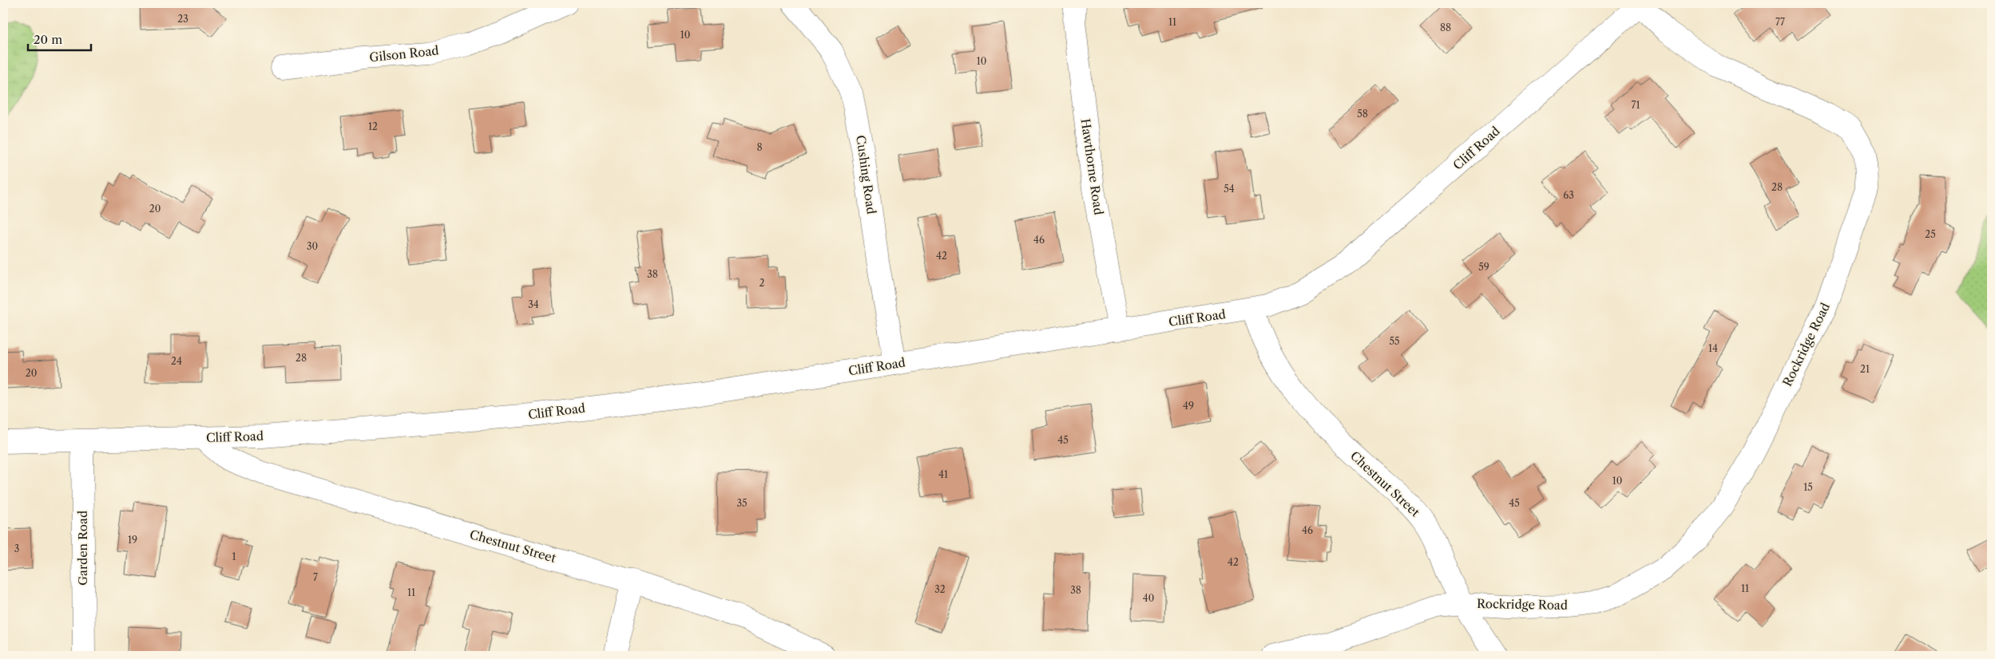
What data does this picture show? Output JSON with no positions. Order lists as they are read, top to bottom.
{
  "streets": {
    "street": [
      "Gilson Road",
      "Cliff Road",
      "Hawthorne Road",
      "Cushing Road",
      "Rockridge Road",
      "Chestnut Street",
      "Garden Road"
    ]
  },
  "crossings": [
    ["Cliff Road", "Hawthorne Road"],
    ["Cliff Road", "Cushing Road"],
    ["Cliff Road", "Rockridge Road"],
    ["Cliff Road", "Chestnut Street"],
    ["Cliff Road", "Garden Road"],
    ["Rockridge Road", "Chestnut Street"]
  ],
  "house_numbers": [
    "23",
    "11",
    "77",
    "88",
    "10",
    "10",
    "71",
    "58",
    "12",
    "8",
    "28",
    "54",
    "63",
    "20",
    "25",
    "46",
    "30",
    "42",
    "59",
    "38",
    "2",
    "34",
    "55",
    "14",
    "28",
    "24",
    "21",
    "20",
    "49",
    "45",
    "41",
    "10",
    "15",
    "35",
    "45",
    "46",
    "19",
    "3",
    "1",
    "42",
    "7",
    "11",
    "32",
    "38",
    "11",
    "40"
  ],
  "scale_bar": "20 m"
}
